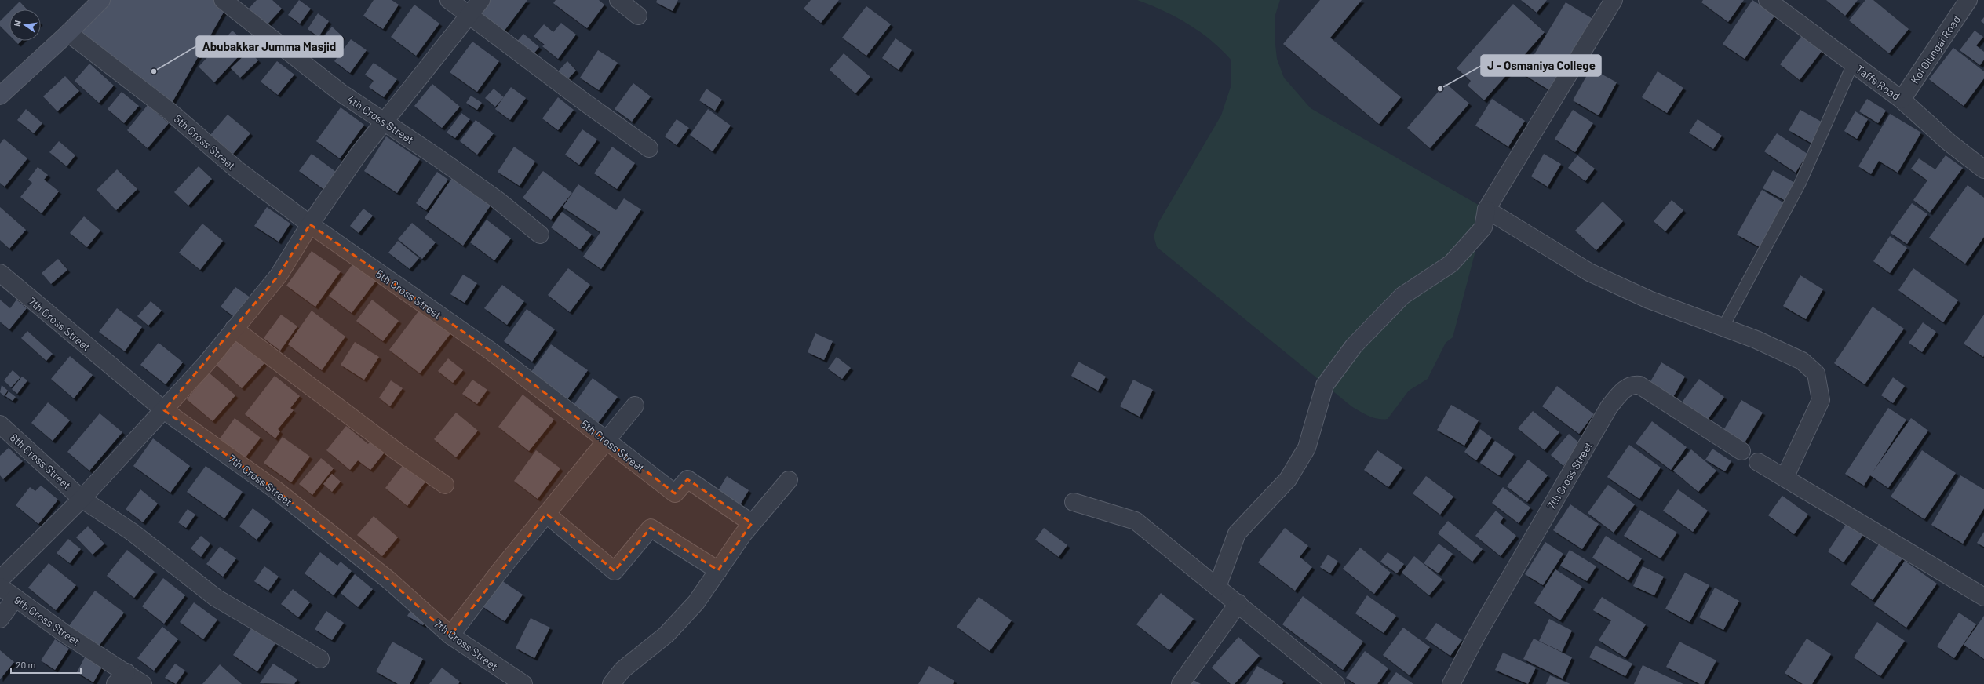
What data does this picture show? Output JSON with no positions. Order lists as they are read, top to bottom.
{
  "streets": {
    "street": [
      "Kol Olungai Road",
      "Taffs Road",
      "4th Cross Street",
      "5th Cross Street",
      "7th Cross Street",
      "8th Cross Street",
      "9th Cross Street"
    ]
  },
  "crossings": [
    ["Kol Olungai Road", "Taffs Road"]
  ],
  "places": ["Abubakkar Jumma Masjid", "J - Osmaniya College"],
  "scale_bar": "20 m",
  "north": "left"
}
